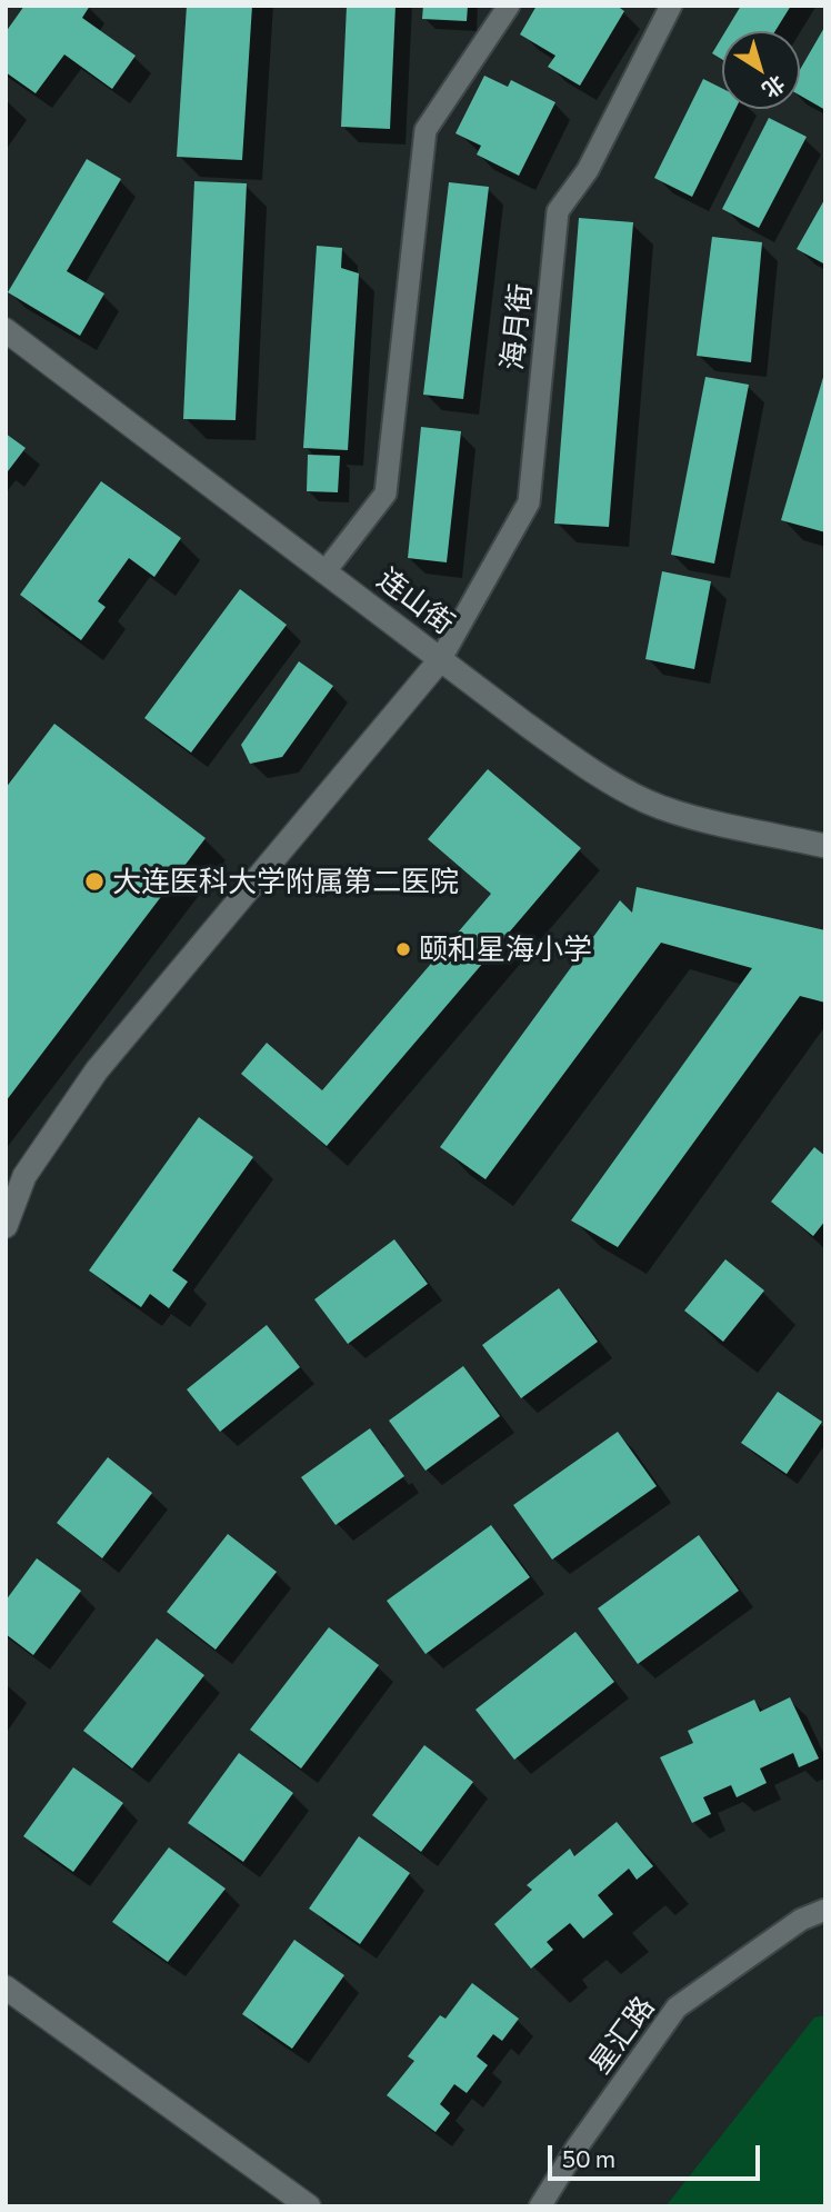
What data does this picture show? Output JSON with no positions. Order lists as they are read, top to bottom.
{
  "streets": {
    "street": ["海月街", "连山街", "星汇路"]
  },
  "crossings": [
    ["海月街", "连山街"]
  ],
  "places": ["大连医科大学附属第二医院", "颐和星海小学"],
  "scale_bar": "50 m",
  "north": "bottom right"
}
